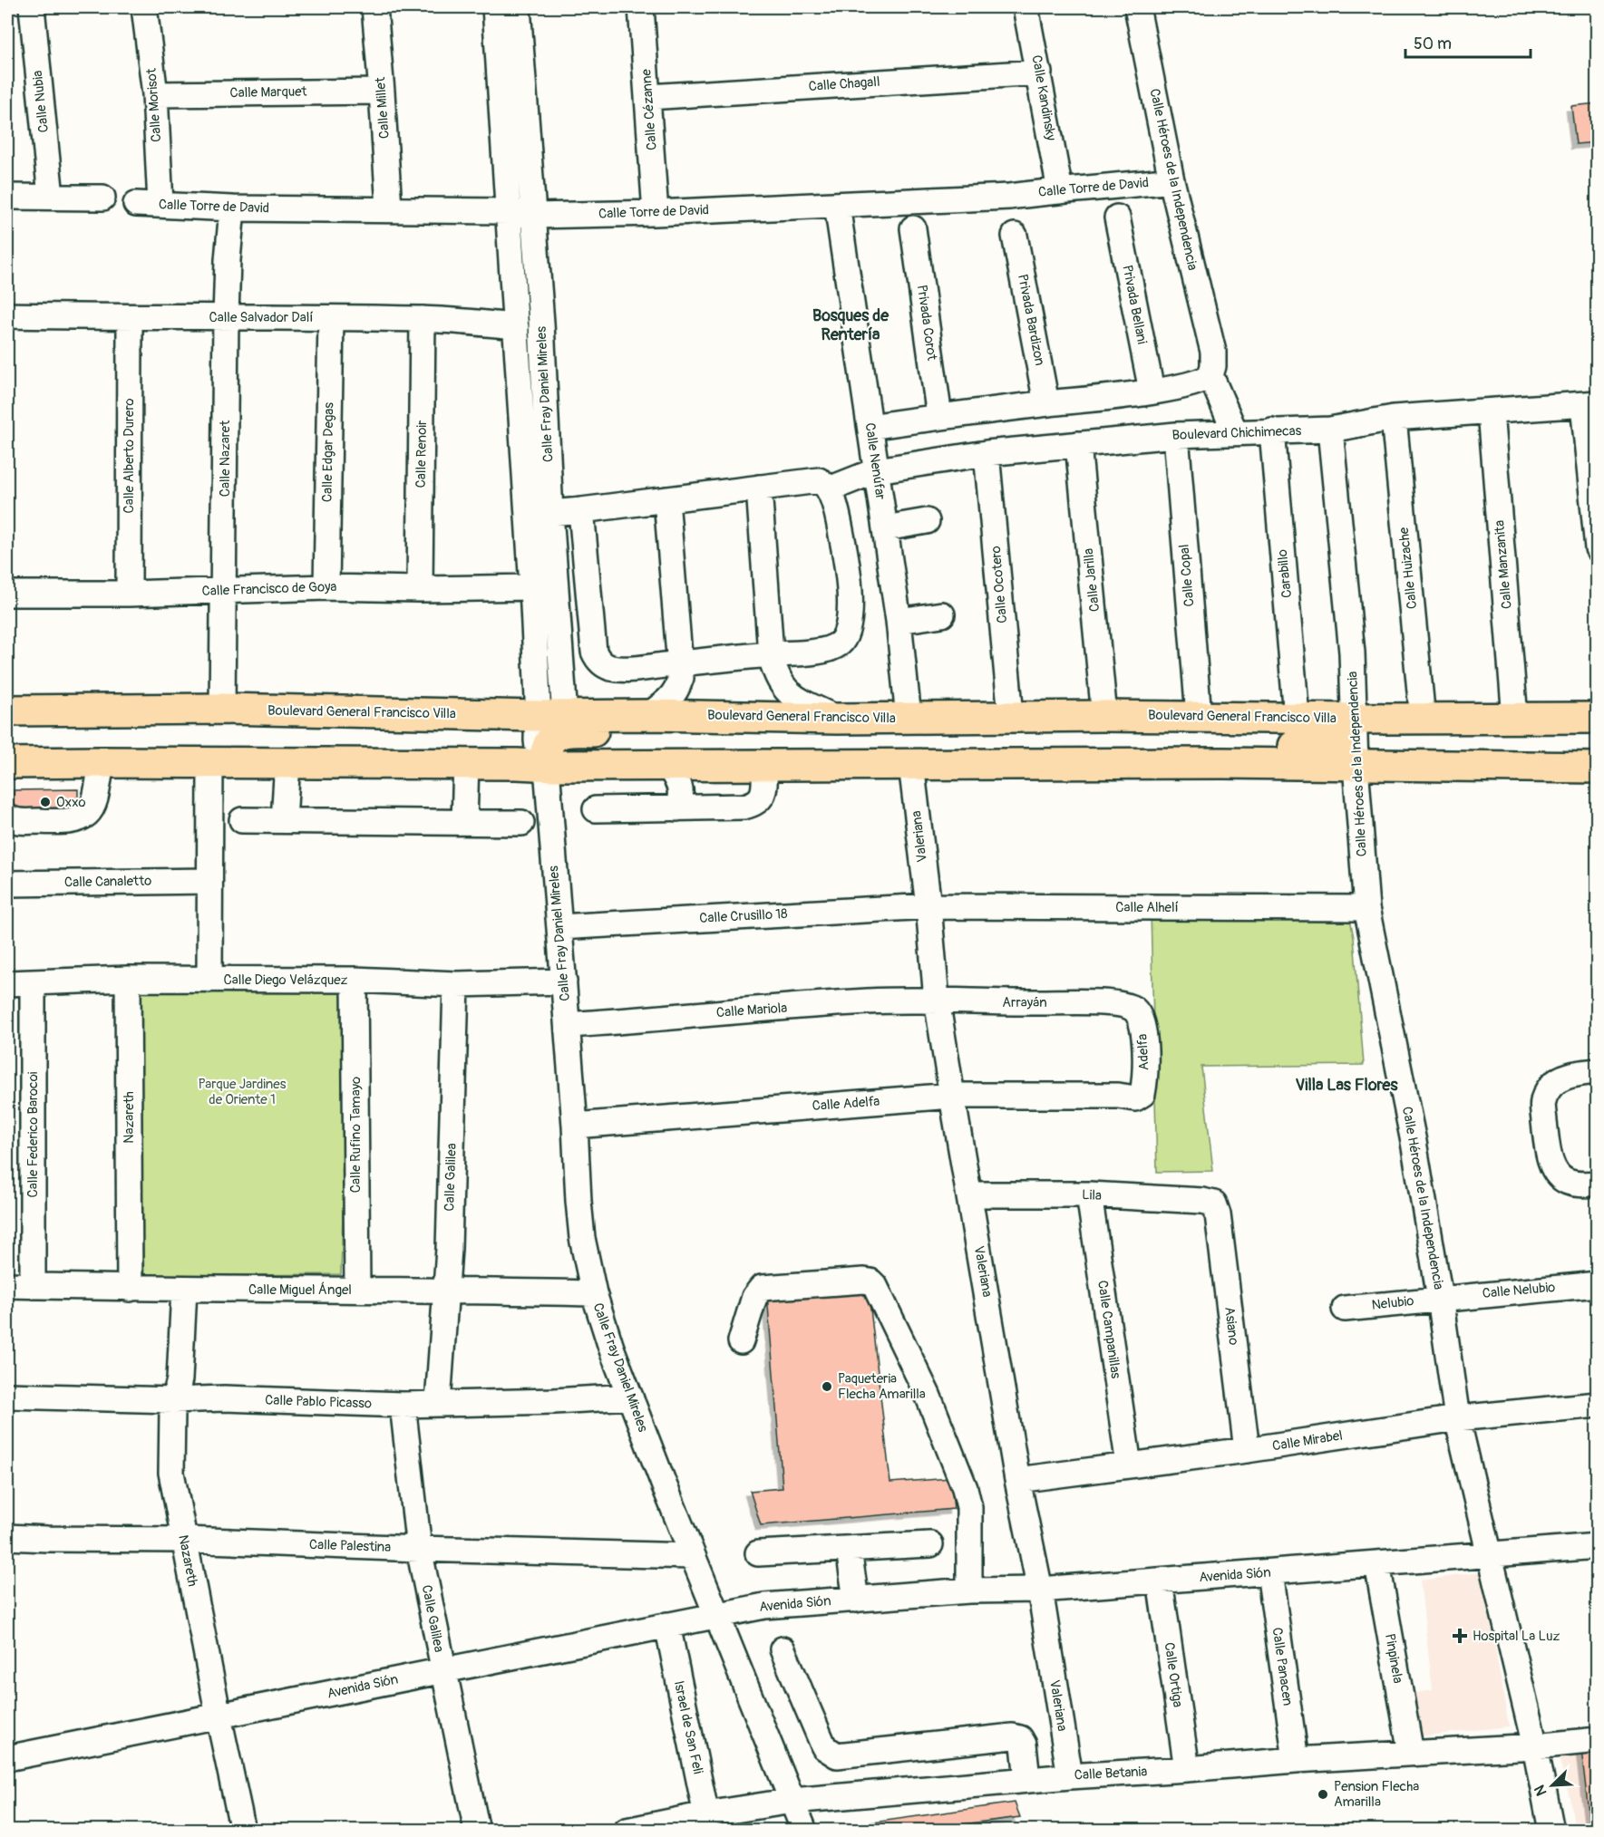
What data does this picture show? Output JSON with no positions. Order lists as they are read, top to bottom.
{
  "streets": {
    "main road": ["Boulevard General Francisco Villa"],
    "street": [
      "Calle Chagall",
      "Calle Marquet",
      "Calle Kandinsky",
      "Calle Nubia",
      "Calle Morisot",
      "Calle Millet",
      "Calle Cézanne",
      "Calle Héroes de la Independencia",
      "Calle Torre de David",
      "Privada Bellani",
      "Calle Salvador Dalí",
      "Privada Bardizon",
      "Privada Corot",
      "Calle Fray Daniel Mireles",
      "Boulevard Chichimecas",
      "Calle Edgar Degas",
      "Calle Renoir",
      "Calle Alberto Durero",
      "Calle Nazaret",
      "Calle Nenúfar",
      "Calle Manzanita",
      "Calle Huizache",
      "Carabillo",
      "Calle Copal",
      "Calle Jarilla",
      "Calle Ocotero",
      "Calle Francisco de Goya",
      "Valeriana",
      "Calle Canaletto",
      "Calle Alhelí",
      "Calle Crusillo 18",
      "Calle Diego Velázquez",
      "Arrayán",
      "Calle Mariola",
      "Adelfa",
      "Calle Adelfa",
      "Nazareth",
      "Calle Federico Barocoi",
      "Calle Rufino Tamayo",
      "Calle Galilea",
      "Lila",
      "Calle Miguel Ángel",
      "Calle Nelubio",
      "Nelubio",
      "Asiano",
      "Calle Campanillas",
      "Calle Pablo Picasso",
      "Calle Mirabel",
      "Calle Palestina",
      "Avenida Sión",
      "Pinpinela",
      "Calle Panacen",
      "Calle Ortiga",
      "Israel de San Feli",
      "Calle Betania"
    ]
  },
  "crossings": [
    ["Calle Chagall", "Calle Kandinsky"],
    ["Calle Chagall", "Calle Cézanne"],
    ["Calle Marquet", "Calle Morisot"],
    ["Calle Marquet", "Calle Millet"],
    ["Calle Kandinsky", "Calle Torre de David"],
    ["Calle Morisot", "Calle Torre de David"],
    ["Calle Millet", "Calle Torre de David"],
    ["Calle Cézanne", "Calle Torre de David"],
    ["Calle Héroes de la Independencia", "Calle Torre de David"],
    ["Calle Héroes de la Independencia", "Boulevard Chichimecas"],
    ["Calle Héroes de la Independencia", "Boulevard General Francisco Villa"],
    ["Calle Héroes de la Independencia", "Calle Alhelí"],
    ["Calle Héroes de la Independencia", "Calle Nelubio"],
    ["Calle Héroes de la Independencia", "Nelubio"],
    ["Calle Héroes de la Independencia", "Calle Mirabel"],
    ["Calle Héroes de la Independencia", "Avenida Sión"],
    ["Calle Héroes de la Independencia", "Calle Betania"],
    ["Calle Torre de David", "Calle Fray Daniel Mireles"],
    ["Calle Torre de David", "Calle Nazaret"],
    ["Calle Torre de David", "Calle Nenúfar"],
    ["Calle Salvador Dalí", "Calle Fray Daniel Mireles"],
    ["Calle Salvador Dalí", "Calle Edgar Degas"],
    ["Calle Salvador Dalí", "Calle Renoir"],
    ["Calle Salvador Dalí", "Calle Alberto Durero"],
    ["Calle Salvador Dalí", "Calle Nazaret"],
    ["Calle Fray Daniel Mireles", "Calle Francisco de Goya"],
    ["Calle Fray Daniel Mireles", "Boulevard General Francisco Villa"],
    ["Calle Fray Daniel Mireles", "Calle Crusillo 18"],
    ["Calle Fray Daniel Mireles", "Calle Diego Velázquez"],
    ["Calle Fray Daniel Mireles", "Calle Mariola"],
    ["Calle Fray Daniel Mireles", "Calle Adelfa"],
    ["Calle Fray Daniel Mireles", "Calle Miguel Ángel"],
    ["Calle Fray Daniel Mireles", "Calle Pablo Picasso"],
    ["Calle Fray Daniel Mireles", "Calle Palestina"],
    ["Calle Fray Daniel Mireles", "Avenida Sión"],
    ["Calle Fray Daniel Mireles", "Calle Betania"],
    ["Boulevard Chichimecas", "Calle Nenúfar"],
    ["Boulevard Chichimecas", "Calle Manzanita"],
    ["Boulevard Chichimecas", "Calle Huizache"],
    ["Boulevard Chichimecas", "Carabillo"],
    ["Boulevard Chichimecas", "Calle Copal"],
    ["Boulevard Chichimecas", "Calle Jarilla"],
    ["Boulevard Chichimecas", "Calle Ocotero"],
    ["Calle Edgar Degas", "Calle Francisco de Goya"],
    ["Calle Renoir", "Calle Francisco de Goya"],
    ["Calle Alberto Durero", "Calle Francisco de Goya"],
    ["Calle Nazaret", "Calle Francisco de Goya"],
    ["Calle Nazaret", "Boulevard General Francisco Villa"],
    ["Calle Nenúfar", "Boulevard General Francisco Villa"],
    ["Calle Manzanita", "Boulevard General Francisco Villa"],
    ["Calle Huizache", "Boulevard General Francisco Villa"],
    ["Carabillo", "Boulevard General Francisco Villa"],
    ["Calle Copal", "Boulevard General Francisco Villa"],
    ["Calle Jarilla", "Boulevard General Francisco Villa"],
    ["Calle Ocotero", "Boulevard General Francisco Villa"],
    ["Boulevard General Francisco Villa", "Valeriana"],
    ["Valeriana", "Calle Alhelí"],
    ["Valeriana", "Calle Crusillo 18"],
    ["Valeriana", "Arrayán"],
    ["Valeriana", "Calle Mariola"],
    ["Valeriana", "Calle Adelfa"],
    ["Valeriana", "Lila"],
    ["Valeriana", "Calle Mirabel"],
    ["Valeriana", "Avenida Sión"],
    ["Valeriana", "Calle Betania"],
    ["Calle Alhelí", "Calle Crusillo 18"],
    ["Calle Diego Velázquez", "Nazareth"],
    ["Calle Diego Velázquez", "Calle Federico Barocoi"],
    ["Calle Diego Velázquez", "Calle Rufino Tamayo"],
    ["Calle Diego Velázquez", "Calle Galilea"],
    ["Arrayán", "Calle Mariola"],
    ["Arrayán", "Adelfa"],
    ["Adelfa", "Calle Adelfa"],
    ["Nazareth", "Calle Miguel Ángel"],
    ["Nazareth", "Calle Pablo Picasso"],
    ["Nazareth", "Calle Palestina"],
    ["Nazareth", "Avenida Sión"],
    ["Calle Federico Barocoi", "Calle Miguel Ángel"],
    ["Calle Rufino Tamayo", "Calle Miguel Ángel"],
    ["Calle Galilea", "Calle Miguel Ángel"],
    ["Calle Galilea", "Calle Pablo Picasso"],
    ["Calle Galilea", "Calle Palestina"],
    ["Calle Galilea", "Avenida Sión"],
    ["Lila", "Asiano"],
    ["Lila", "Calle Campanillas"],
    ["Calle Nelubio", "Nelubio"],
    ["Asiano", "Calle Mirabel"],
    ["Calle Campanillas", "Calle Mirabel"],
    ["Avenida Sión", "Pinpinela"],
    ["Avenida Sión", "Calle Panacen"],
    ["Avenida Sión", "Calle Ortiga"],
    ["Avenida Sión", "Israel de San Feli"],
    ["Pinpinela", "Calle Betania"],
    ["Calle Panacen", "Calle Betania"],
    ["Calle Ortiga", "Calle Betania"],
    ["Israel de San Feli", "Calle Betania"]
  ],
  "districts": ["Bosques de Rentería", "Villa Las Flores"],
  "parks": ["Parque Jardines de Oriente 1"],
  "places": {
    "other": ["Oxxo", "Paqueteria Flecha Amarilla", "Pension Flecha Amarilla"],
    "health": ["Hospital La Luz"]
  },
  "scale_bar": "50 m",
  "north": "bottom left"
}
